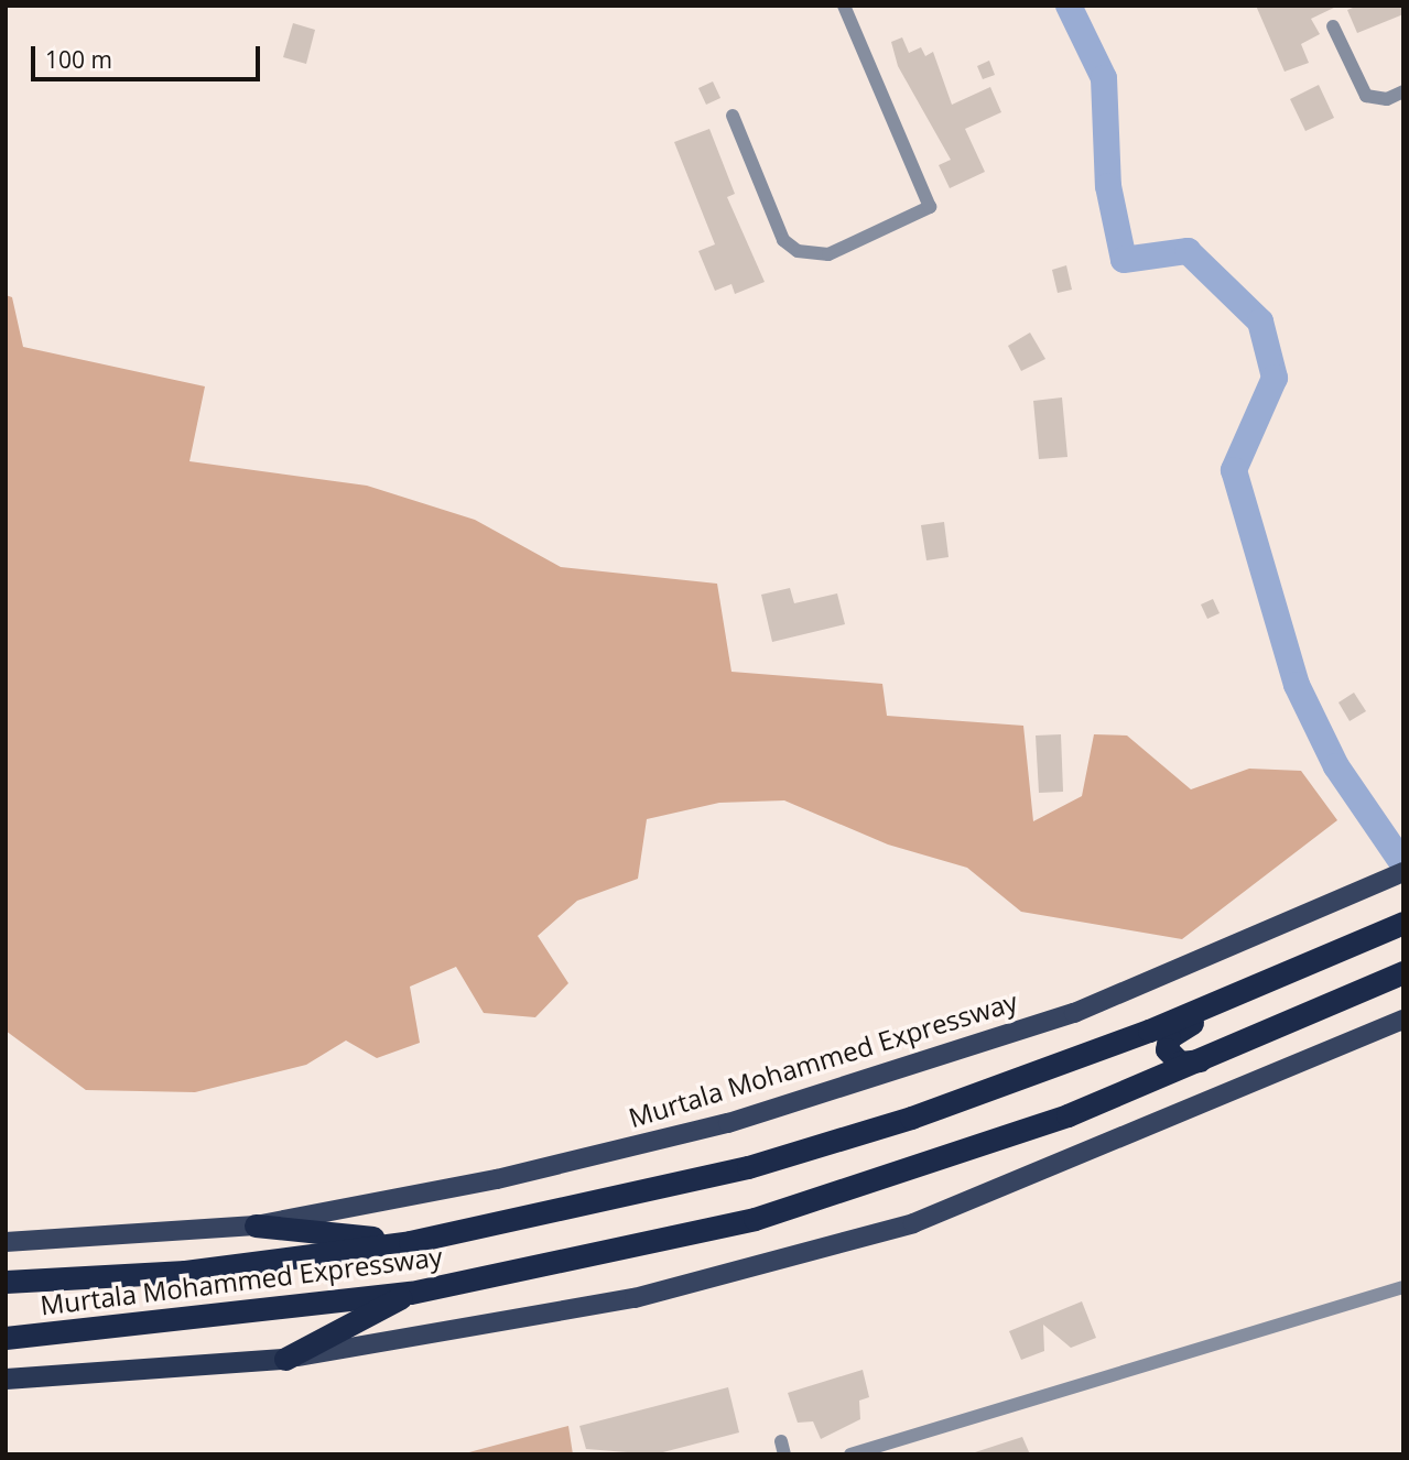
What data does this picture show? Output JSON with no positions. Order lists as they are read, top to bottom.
{
  "streets": {
    "highway": ["Murtala Mohammed Expressway"]
  },
  "scale_bar": "100 m"
}
